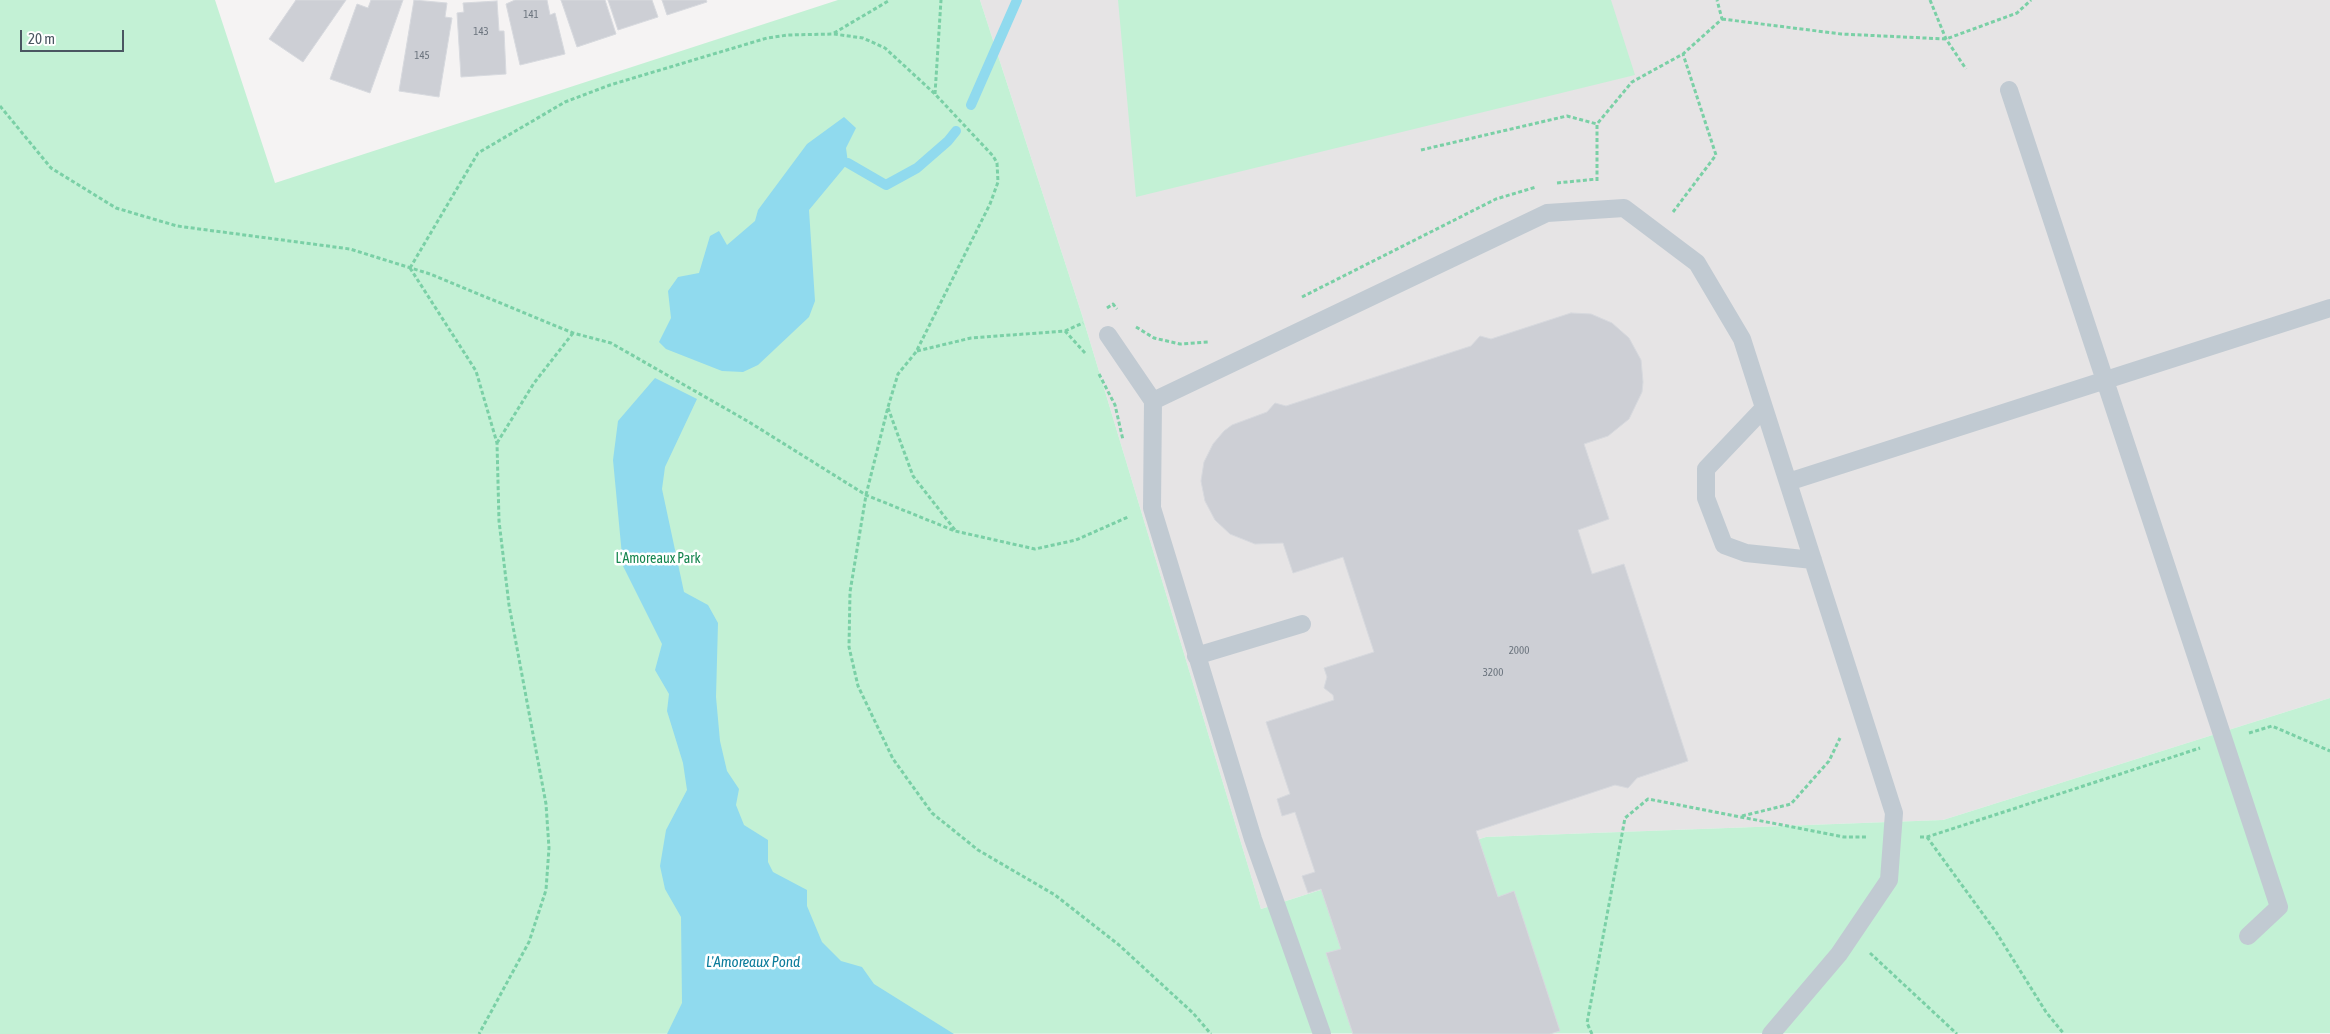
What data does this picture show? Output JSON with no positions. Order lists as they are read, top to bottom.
{
  "water": ["L'Amoreaux Pond"],
  "parks": ["L'Amoreaux Park"],
  "house_numbers": [
    "141",
    "143",
    "145",
    "2000",
    "3200"
  ],
  "scale_bar": "20 m"
}
